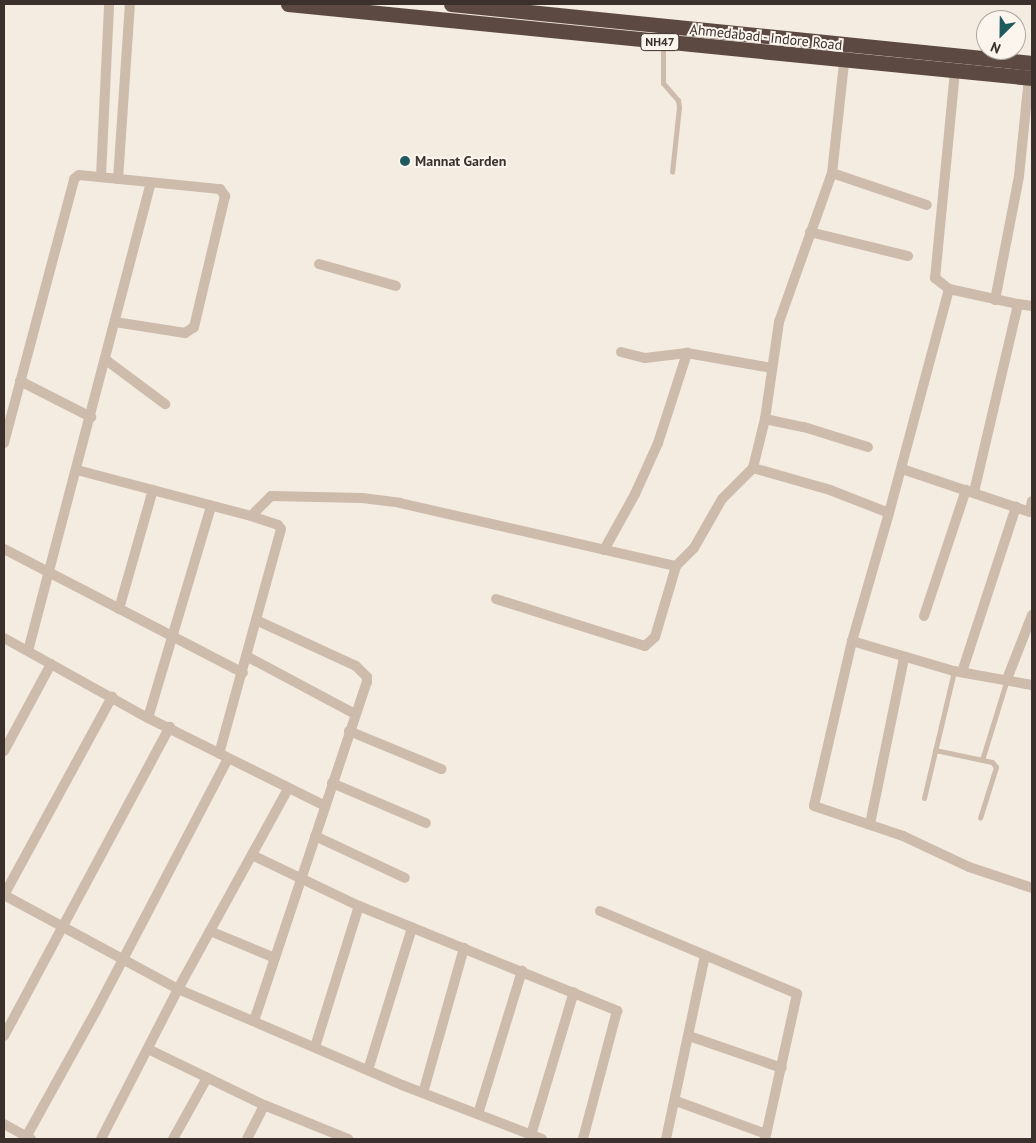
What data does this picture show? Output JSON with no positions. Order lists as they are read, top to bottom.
{
  "streets": {
    "highway": ["Ahmedabad - Indore Road", "NH47"]
  },
  "places": ["Mannat Garden"],
  "north": "bottom left"
}
